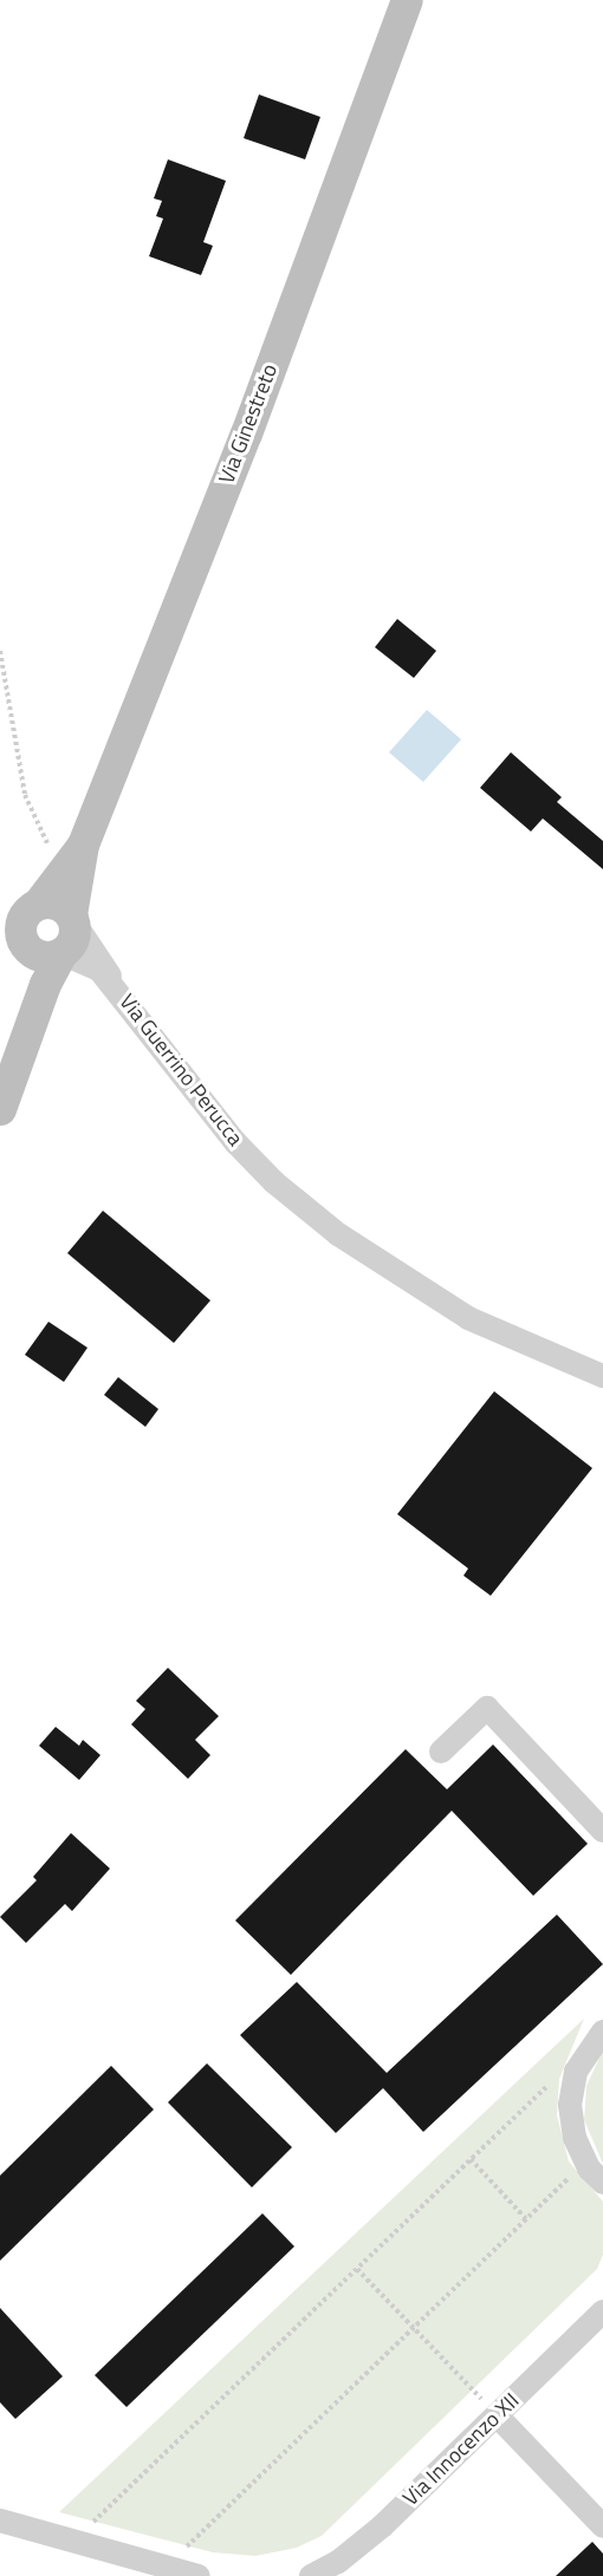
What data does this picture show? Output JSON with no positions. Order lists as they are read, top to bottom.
{
  "streets": {
    "street": ["Via Ginestreto", "Via Guerrino Perucca", "Via Innocenzo XII"]
  },
  "crossings": [
    ["Via Ginestreto", "Via Guerrino Perucca"]
  ]
}
